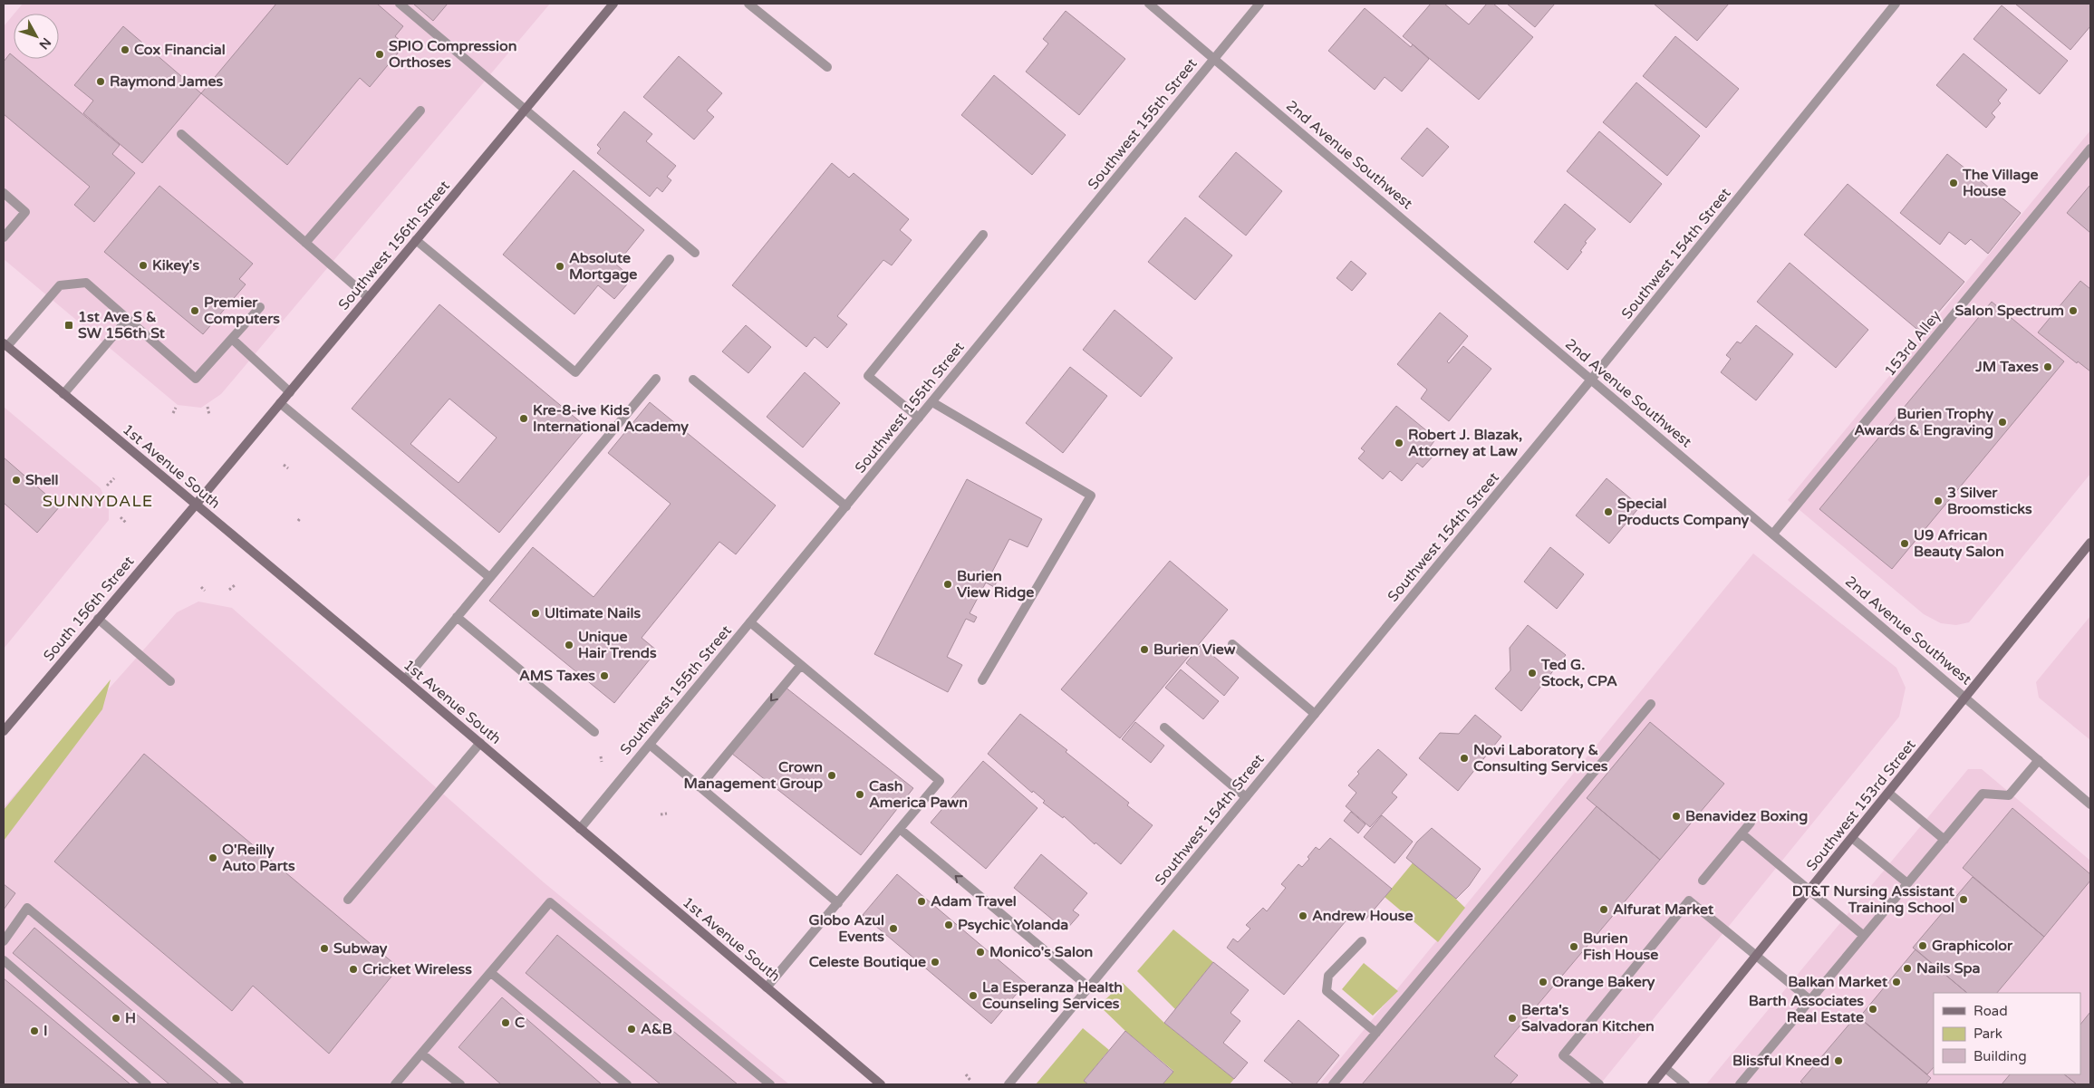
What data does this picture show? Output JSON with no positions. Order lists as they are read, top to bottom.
{
  "streets": {
    "main road": [
      "Southwest 156th Street",
      "1st Avenue South",
      "South 156th Street",
      "Southwest 153rd Street"
    ],
    "street": [
      "Southwest 155th Street",
      "2nd Avenue Southwest",
      "Southwest 154th Street",
      "153rd Alley"
    ]
  },
  "crossings": [
    ["Southwest 155th Street", "2nd Avenue Southwest"],
    ["Southwest 155th Street", "1st Avenue South"],
    ["2nd Avenue Southwest", "Southwest 154th Street"],
    ["2nd Avenue Southwest", "153rd Alley"],
    ["2nd Avenue Southwest", "Southwest 153rd Street"],
    ["Southwest 156th Street", "1st Avenue South"],
    ["Southwest 156th Street", "South 156th Street"],
    ["1st Avenue South", "South 156th Street"]
  ],
  "districts": ["SUNNYDALE"],
  "places": {
    "other": [
      "Cox Financial",
      "SPIO Compression Orthoses",
      "Raymond James",
      "The Village House",
      "Kikey's",
      "Absolute Mortgage",
      "Premier Computers",
      "Salon Spectrum",
      "JM Taxes",
      "Kre-8-ive Kids International Academy",
      "Burien Trophy Awards & Engraving",
      "Robert J. Blazak, Attorney at Law",
      "Shell",
      "3 Silver Broomsticks",
      "Special Products Company",
      "U9 African Beauty Salon",
      "Burien View Ridge",
      "Ultimate Nails",
      "Unique Hair Trends",
      "Burien View",
      "Ted G. Stock, CPA",
      "AMS Taxes",
      "Novi Laboratory & Consulting Services",
      "Crown Management Group",
      "Cash America Pawn",
      "Benavidez Boxing",
      "O'Reilly Auto Parts",
      "DT&T Nursing Assistant Training School",
      "Adam Travel",
      "Alfurat Market",
      "Andrew House",
      "Psychic Yolanda",
      "Globo Azul Events",
      "Graphicolor",
      "Burien Fish House",
      "Subway",
      "Monico's Salon",
      "Celeste Boutique",
      "Nails Spa",
      "Cricket Wireless",
      "Orange Bakery",
      "Balkan Market",
      "La Esperanza Health Counseling Services",
      "Barth Associates Real Estate",
      "H",
      "Berta's Salvadoran Kitchen",
      "C",
      "A&B",
      "I",
      "Blissful Kneed"
    ],
    "transit": ["1st Ave S & SW 156th St"]
  },
  "legend": ["Road", "Park", "Building"],
  "north": "bottom right"
}
